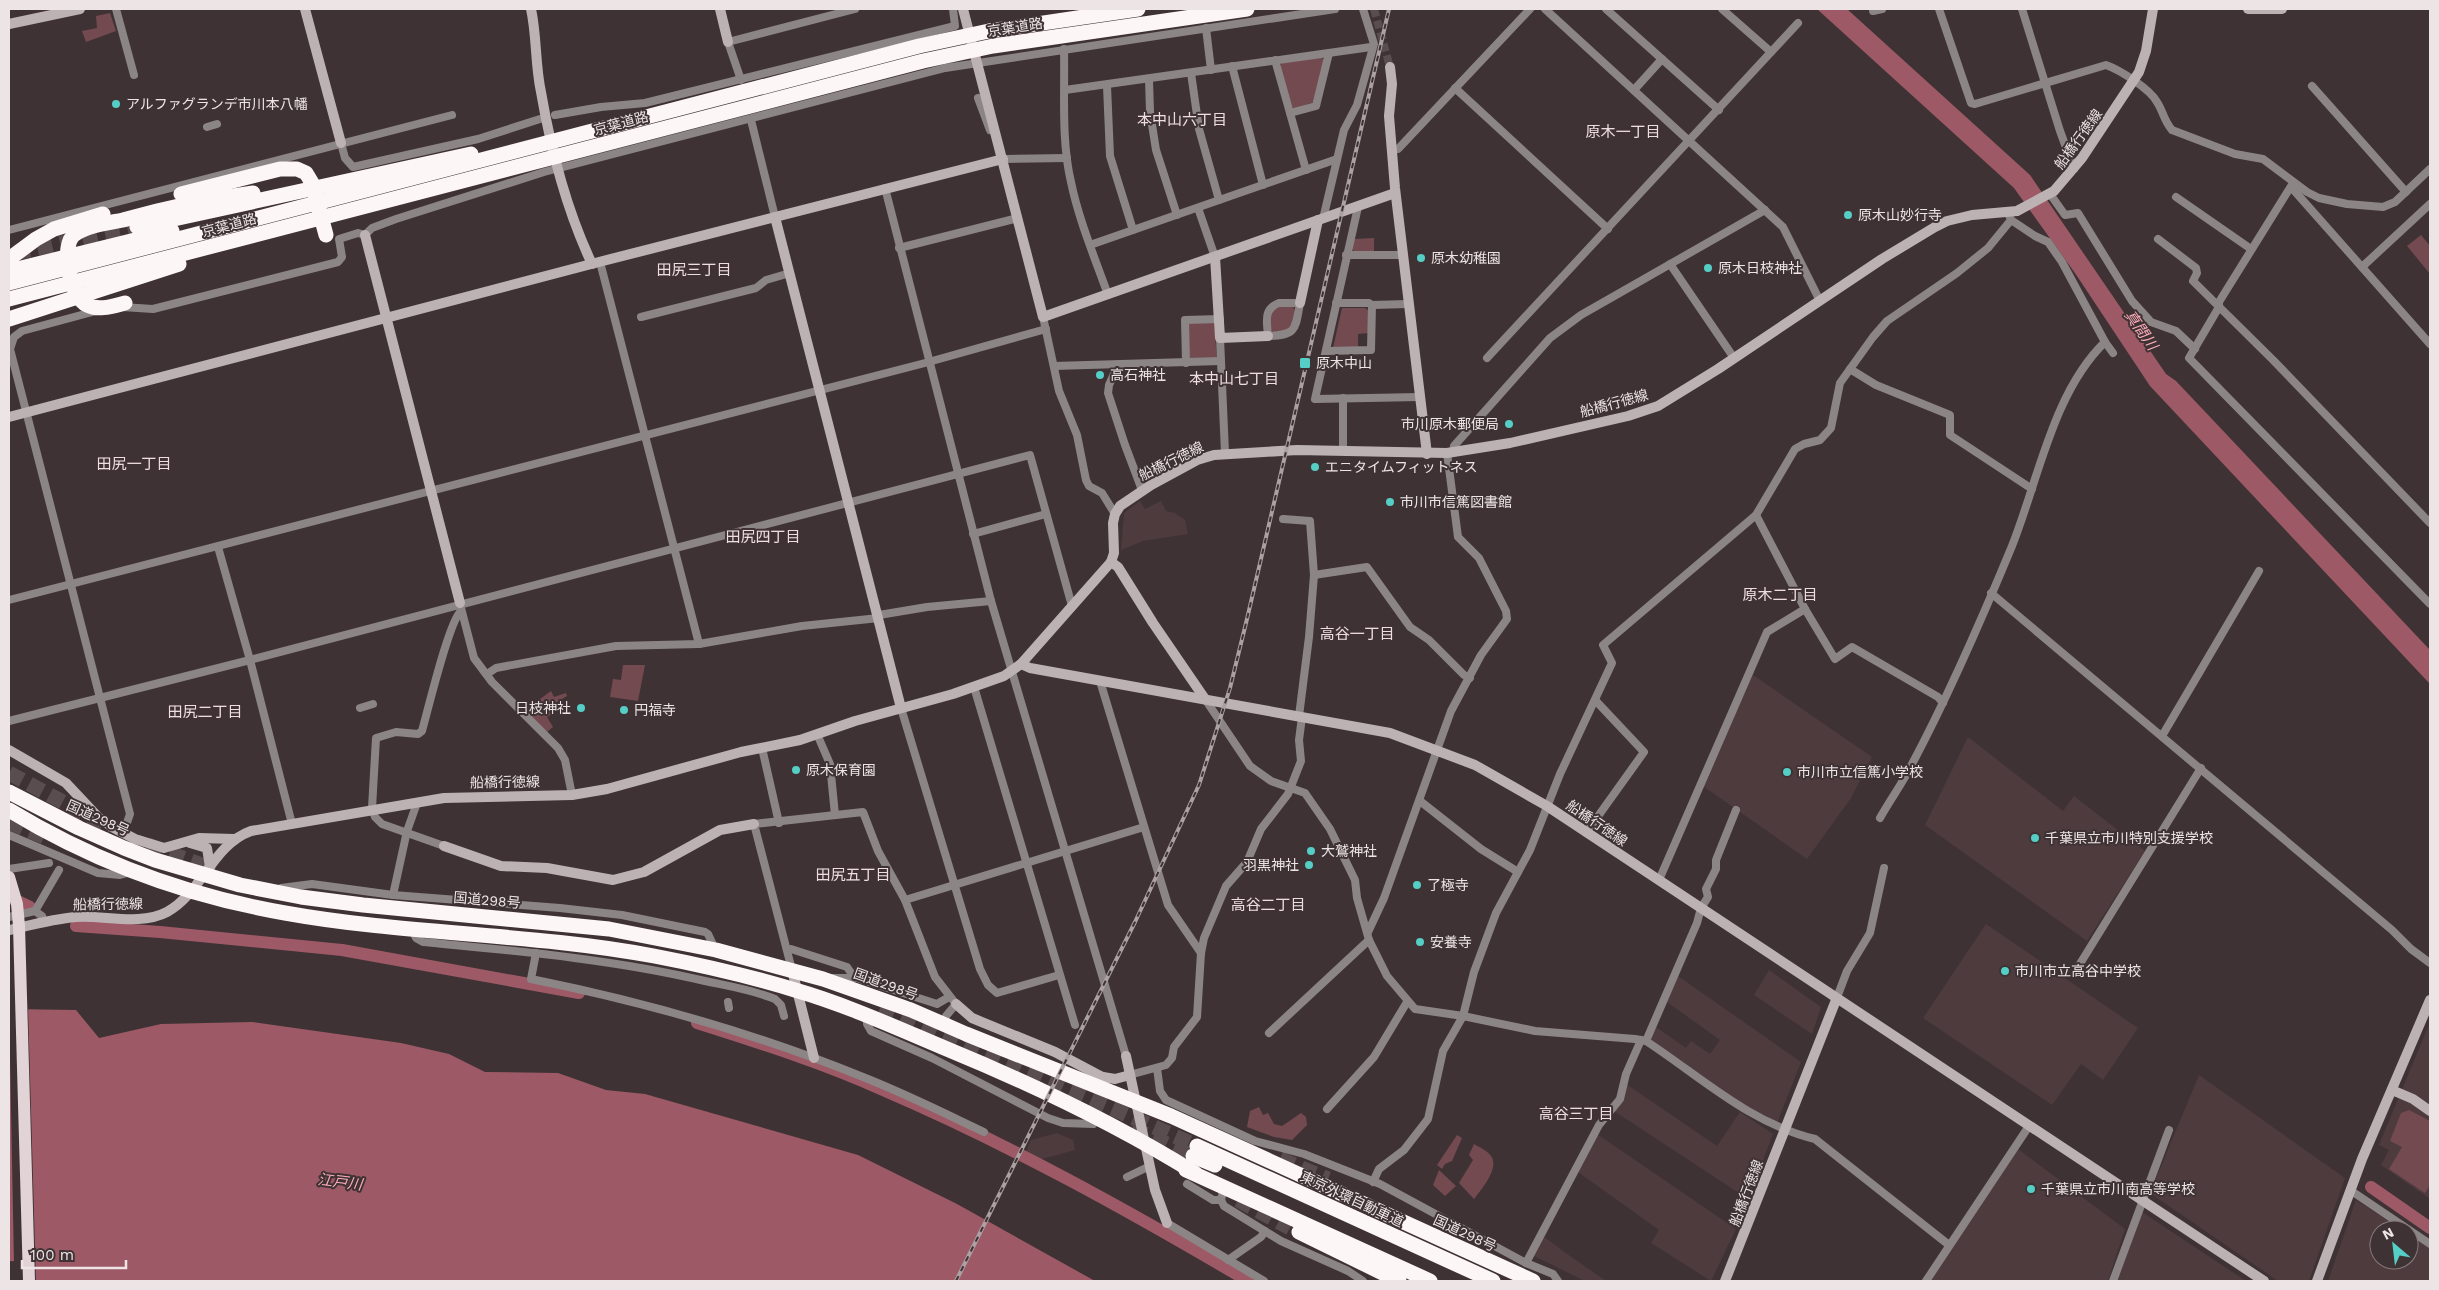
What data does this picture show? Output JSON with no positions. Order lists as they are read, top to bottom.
{
  "streets": {
    "highway": ["京葉道路", "国道298号", "東京外環自動車道"],
    "street": ["船橋行徳線"]
  },
  "crossings": [
    ["船橋行徳線", "国道298号"]
  ],
  "districts": [
    "本中山六丁目",
    "原木一丁目",
    "田尻三丁目",
    "本中山七丁目",
    "田尻一丁目",
    "田尻四丁目",
    "原木二丁目",
    "高谷一丁目",
    "田尻二丁目",
    "田尻五丁目",
    "高谷二丁目",
    "高谷三丁目"
  ],
  "water": ["真間川", "江戸川"],
  "places": {
    "other": [
      "アルファグランデ市川本八幡",
      "原木山妙行寺",
      "原木幼稚園",
      "原木日枝神社",
      "高石神社",
      "市川原木郵便局",
      "エニタイムフィットネス",
      "市川市信篤図書館",
      "日枝神社",
      "円福寺",
      "原木保育園",
      "市川市立信篤小学校",
      "千葉県立市川特別支援学校",
      "大鷲神社",
      "羽黒神社",
      "了極寺",
      "安養寺",
      "市川市立高谷中学校",
      "千葉県立市川南高等学校"
    ],
    "transit": ["原木中山"]
  },
  "scale_bar": "100 m",
  "north": "top left"
}
